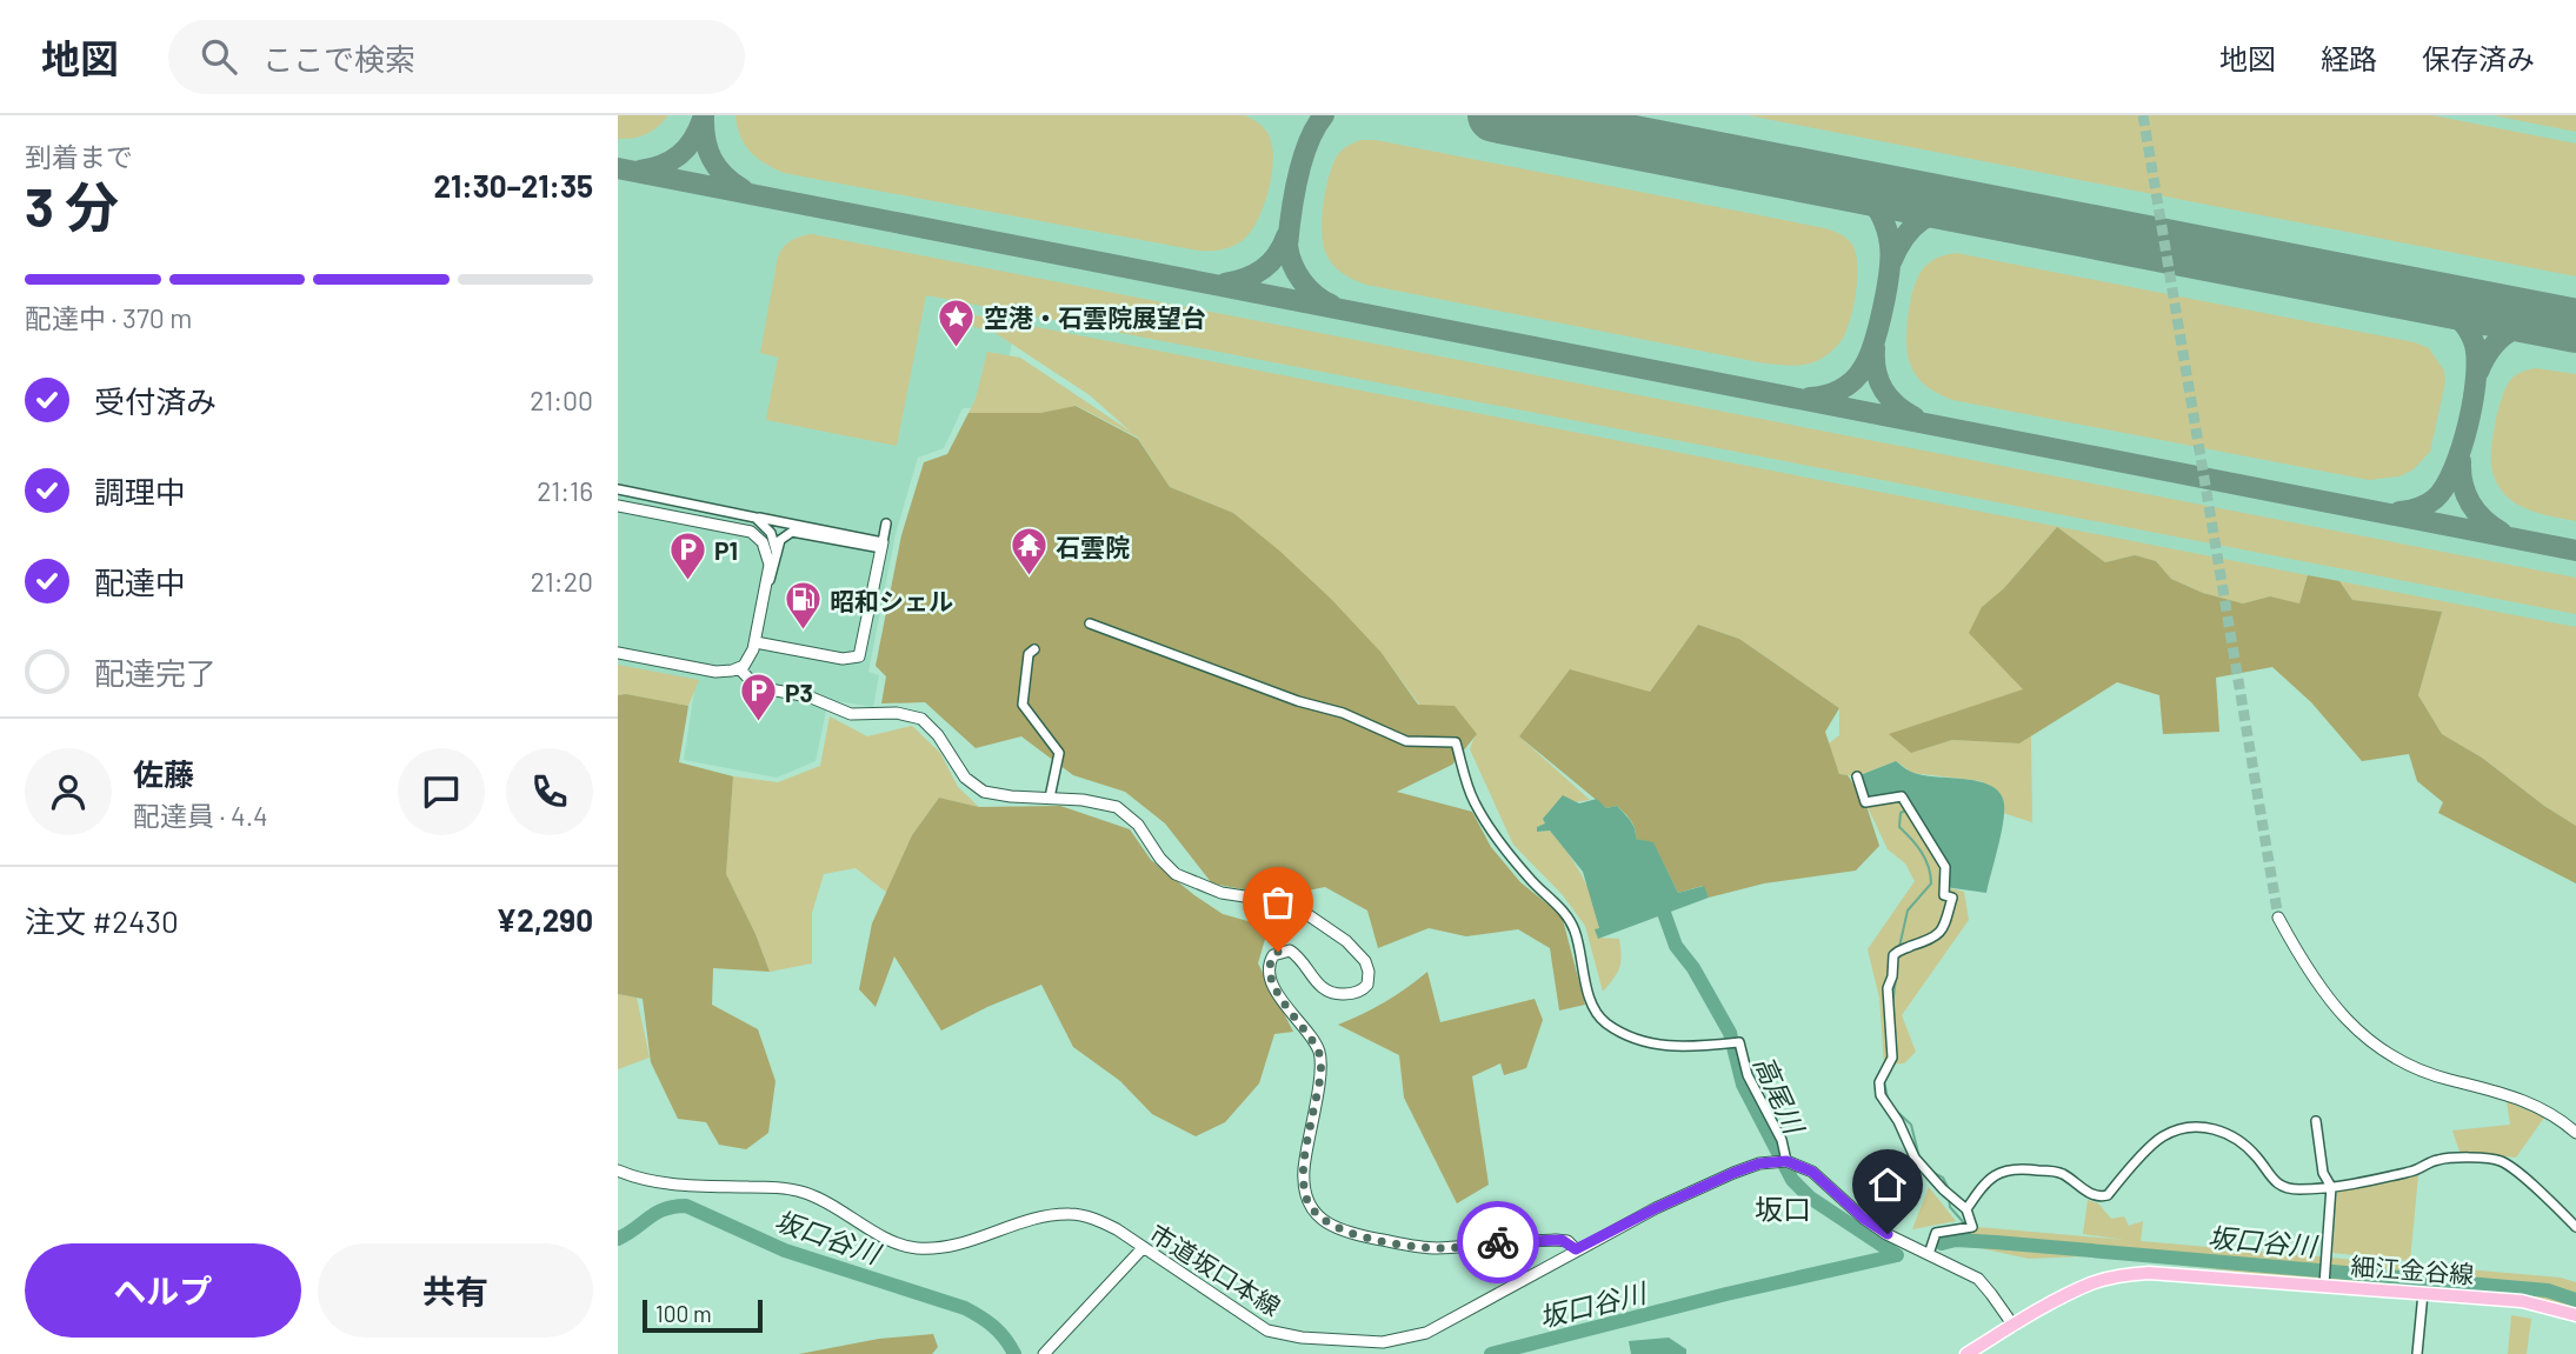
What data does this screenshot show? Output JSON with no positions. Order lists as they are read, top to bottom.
{
  "streets": {
    "main road": ["細江金谷線"],
    "street": ["市道坂口本線"]
  },
  "districts": ["坂口"],
  "water": ["高尾川", "坂口谷川"],
  "places": {
    "place": ["空港・石雲院展望台"],
    "temple": ["石雲院"],
    "parking": ["P1", "P3"],
    "fuel station": ["昭和シェル"]
  },
  "scale_bar": "100 m",
  "page": {
    "header": "地図",
    "search": "ここで検索",
    "nav": ["地図", "経路", "保存済み"],
    "heading": ["3 分", "到着まで", "21:30–21:35"],
    "panel": [
      "佐藤",
      "配達員 · 4.4",
      "注文 #2430",
      "¥2,290"
    ],
    "bar": "配達中 · 370 m",
    "list": [
      ["受付済み", "21:00"],
      ["調理中", "21:16"],
      ["配達中", "21:20"],
      "配達完了"
    ],
    "buttons": ["ヘルプ", "共有"],
    "scale": "100 m"
  }
}
